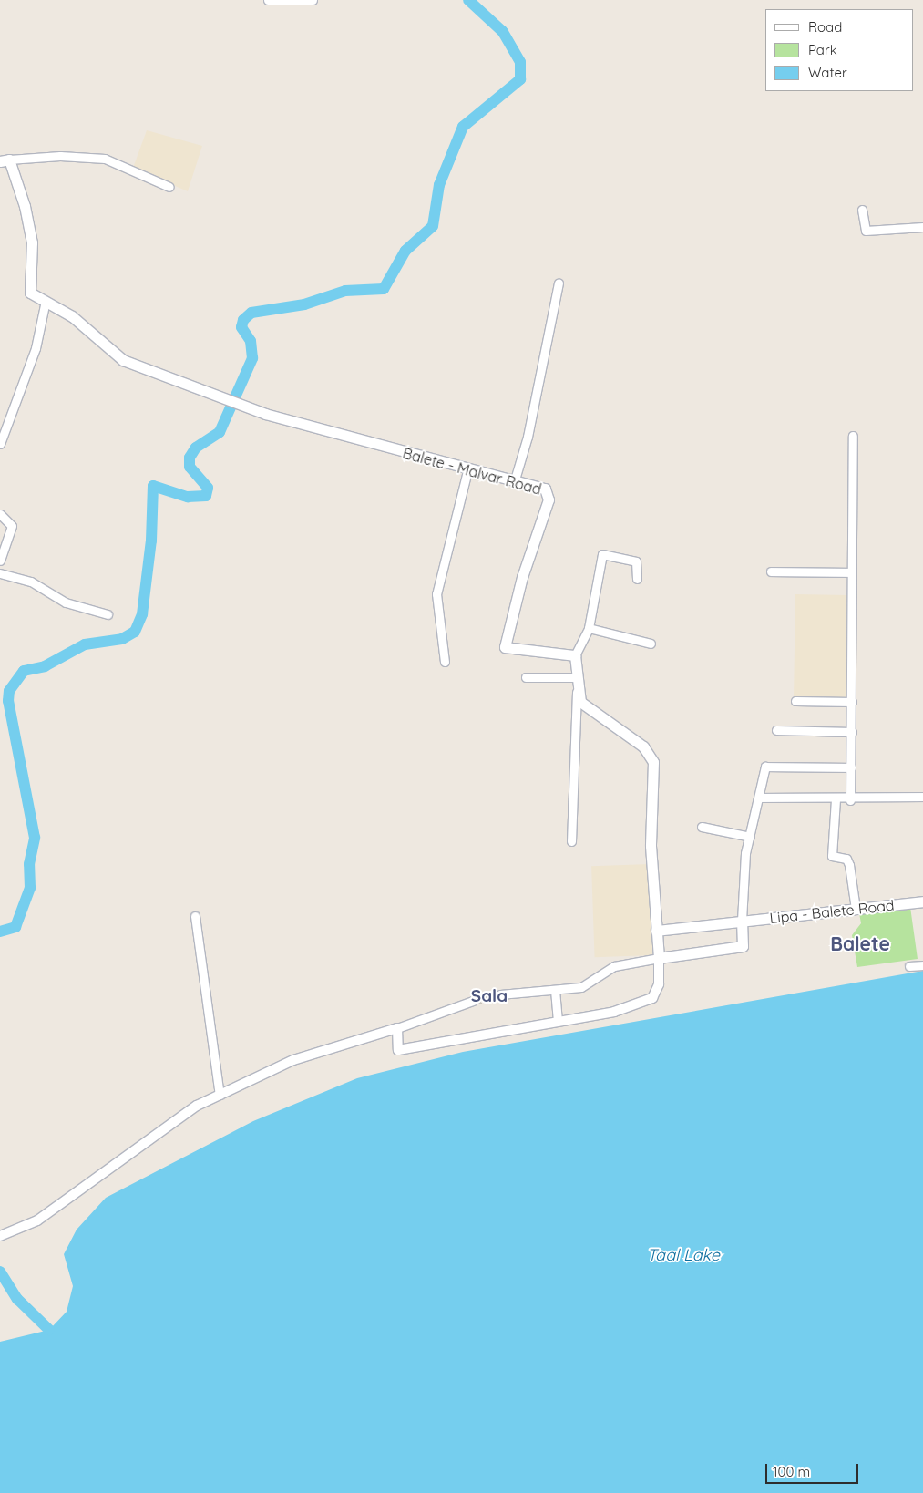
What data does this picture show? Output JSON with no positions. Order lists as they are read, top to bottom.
{
  "streets": {
    "main road": ["Balete - Malvar Road", "Lipa - Balete Road"]
  },
  "districts": ["Balete", "Sala"],
  "water": ["Taal Lake"],
  "legend": ["Road", "Park", "Water"],
  "scale_bar": "100 m"
}
